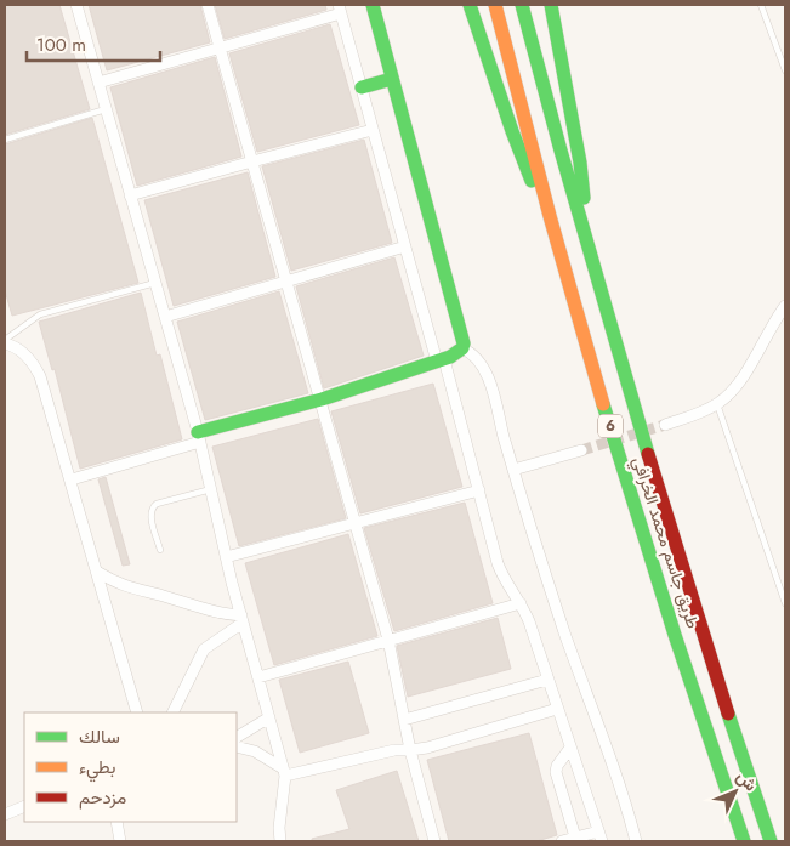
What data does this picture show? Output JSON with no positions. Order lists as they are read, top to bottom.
{
  "streets": {
    "main road": ["6", "طريق جاسم محمد الخرافي"]
  },
  "legend": ["سالك", "بطيء", "مزدحم"],
  "scale_bar": "100 m",
  "north": "top right"
}
